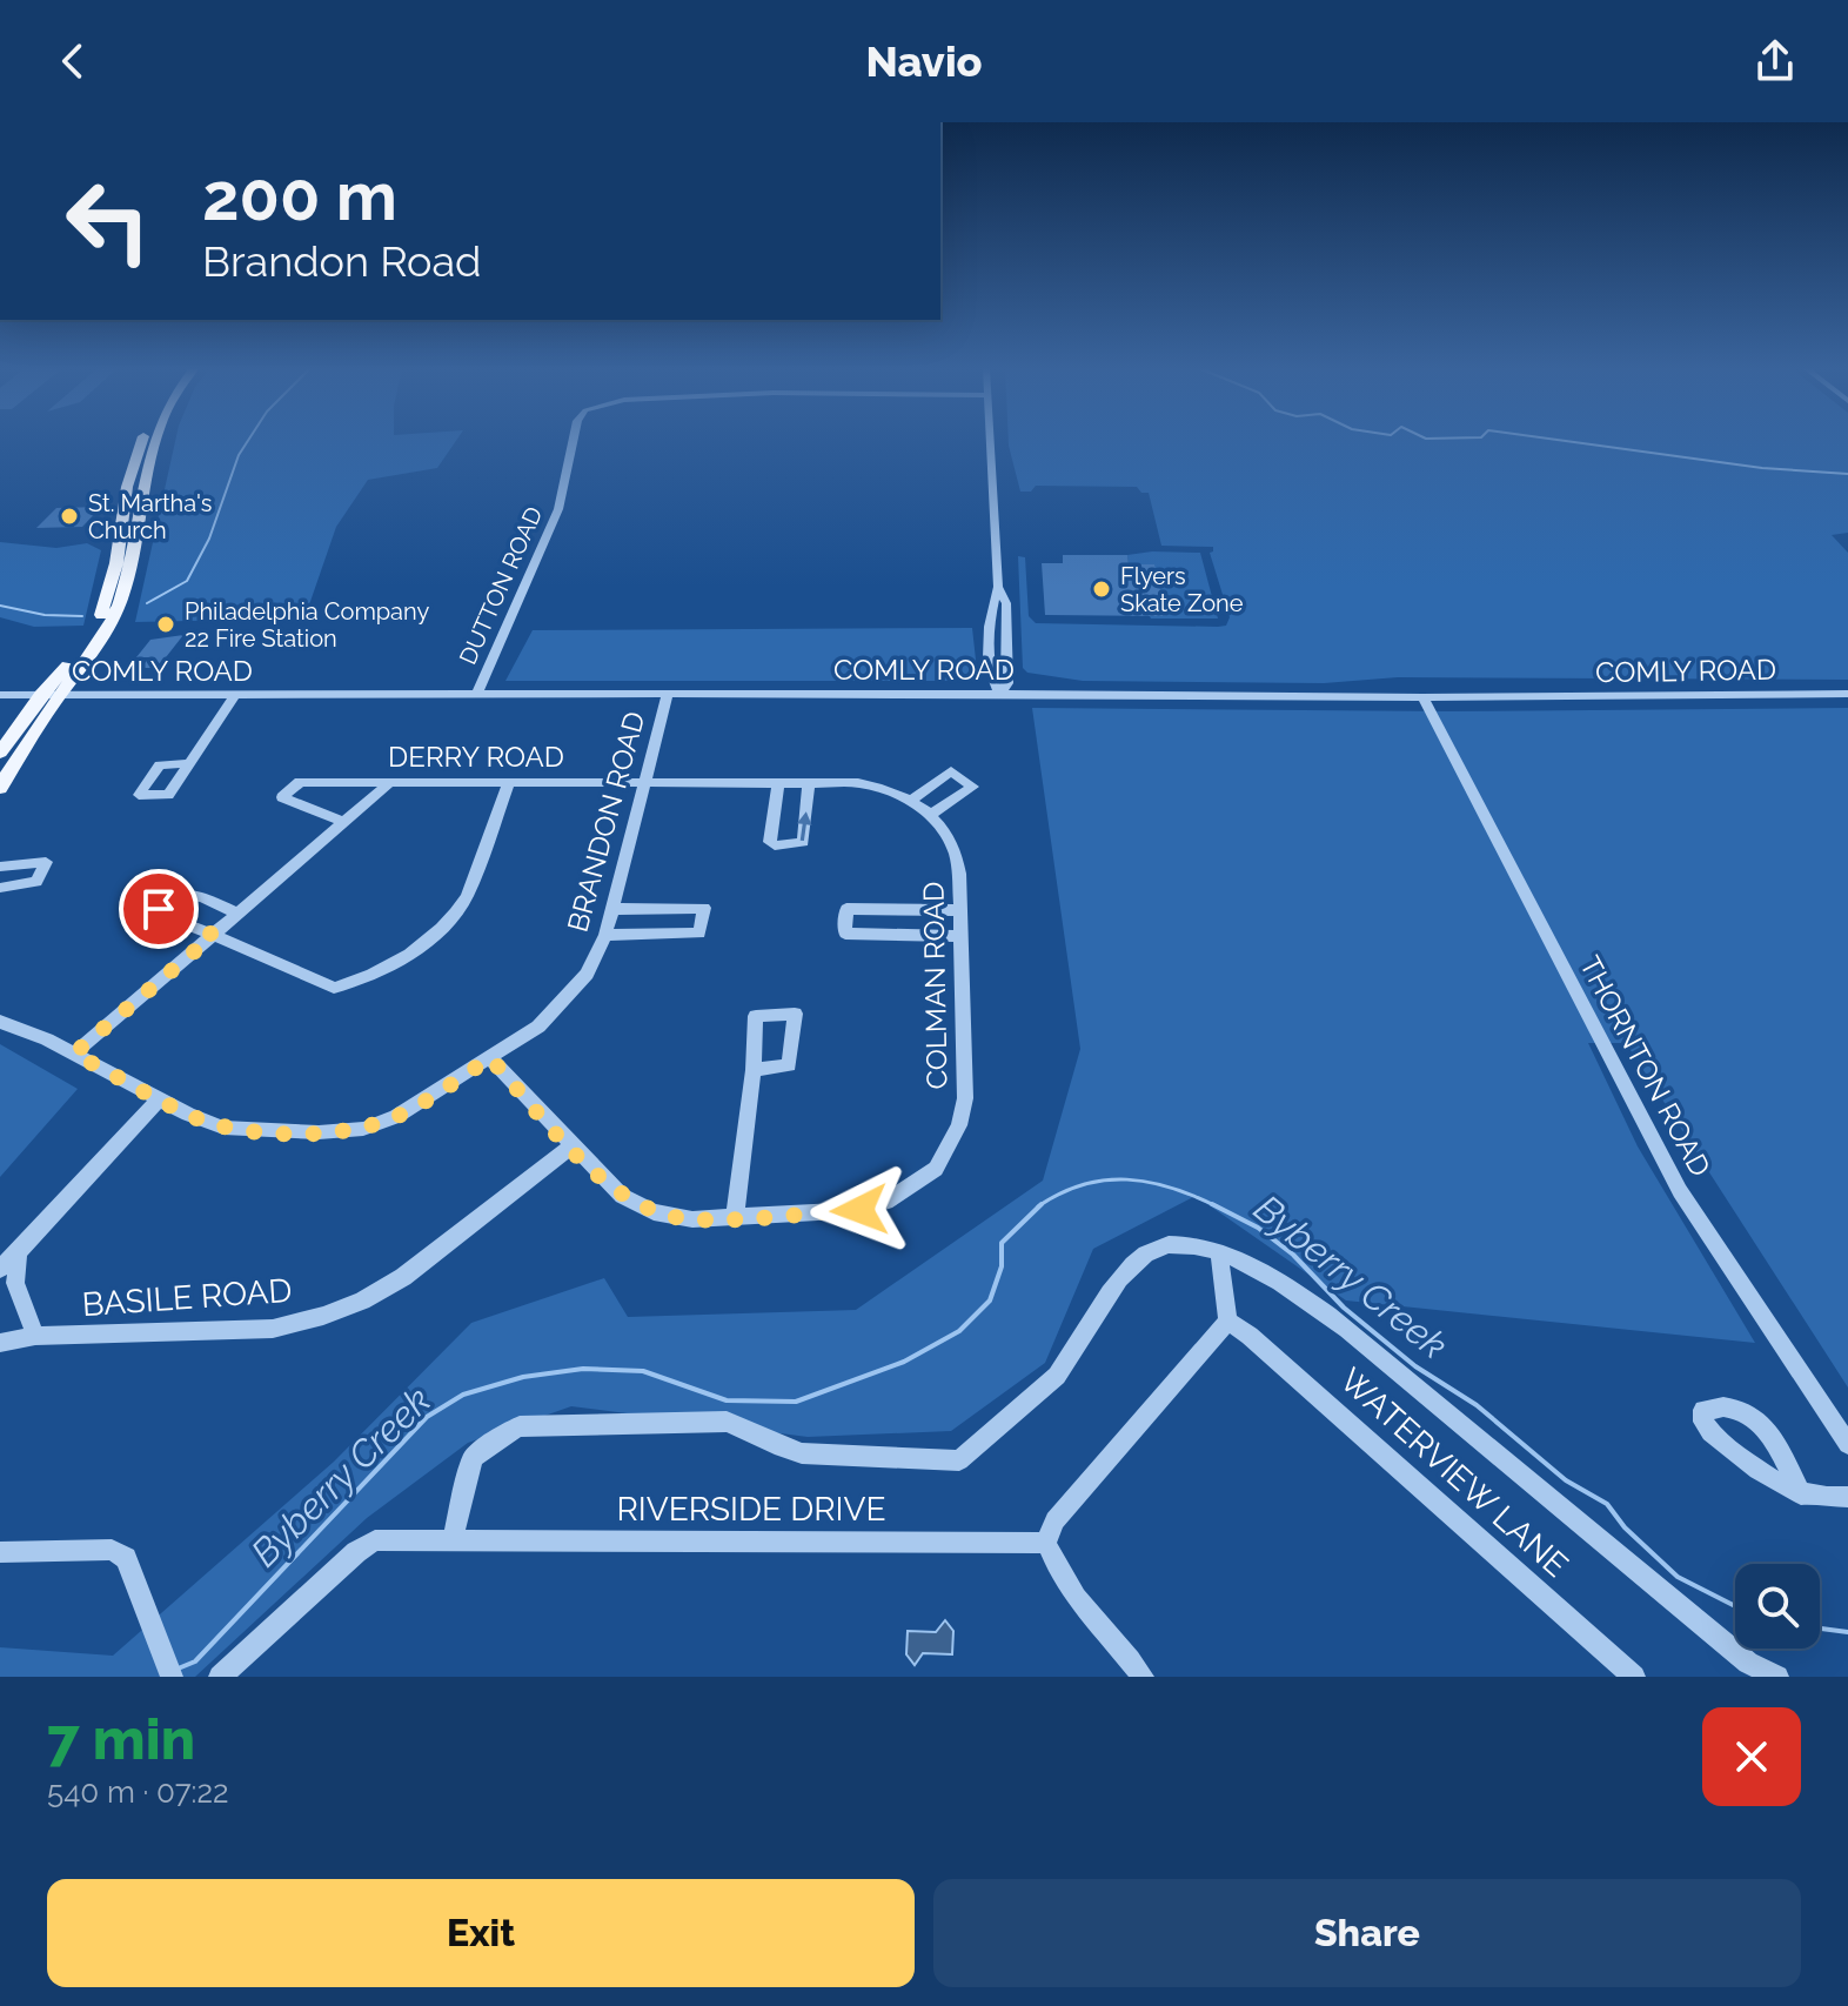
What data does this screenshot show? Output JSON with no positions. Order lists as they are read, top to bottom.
{
  "streets": {
    "street": [
      "DUTTON ROAD",
      "COMLY ROAD",
      "DERRY ROAD",
      "BRANDON ROAD",
      "COLMAN ROAD",
      "THORNTON ROAD",
      "BASILE ROAD",
      "WATERVIEW LANE",
      "RIVERSIDE DRIVE"
    ]
  },
  "crossings": [
    ["DUTTON ROAD", "COMLY ROAD"],
    ["COMLY ROAD", "BRANDON ROAD"],
    ["COMLY ROAD", "THORNTON ROAD"],
    ["DERRY ROAD", "BRANDON ROAD"],
    ["DERRY ROAD", "COLMAN ROAD"],
    ["BRANDON ROAD", "COLMAN ROAD"],
    ["COLMAN ROAD", "BASILE ROAD"]
  ],
  "water": ["Byberry Creek"],
  "places": ["St. Martha's Church", "Flyers Skate Zone", "Philadelphia Company 22 Fire Station"],
  "page": {
    "header": "Navio",
    "turn": ["200 m", "Brandon Road"],
    "heading": ["7 min", "540 m · 07:22"],
    "buttons": ["Exit", "Share"]
  }
}
